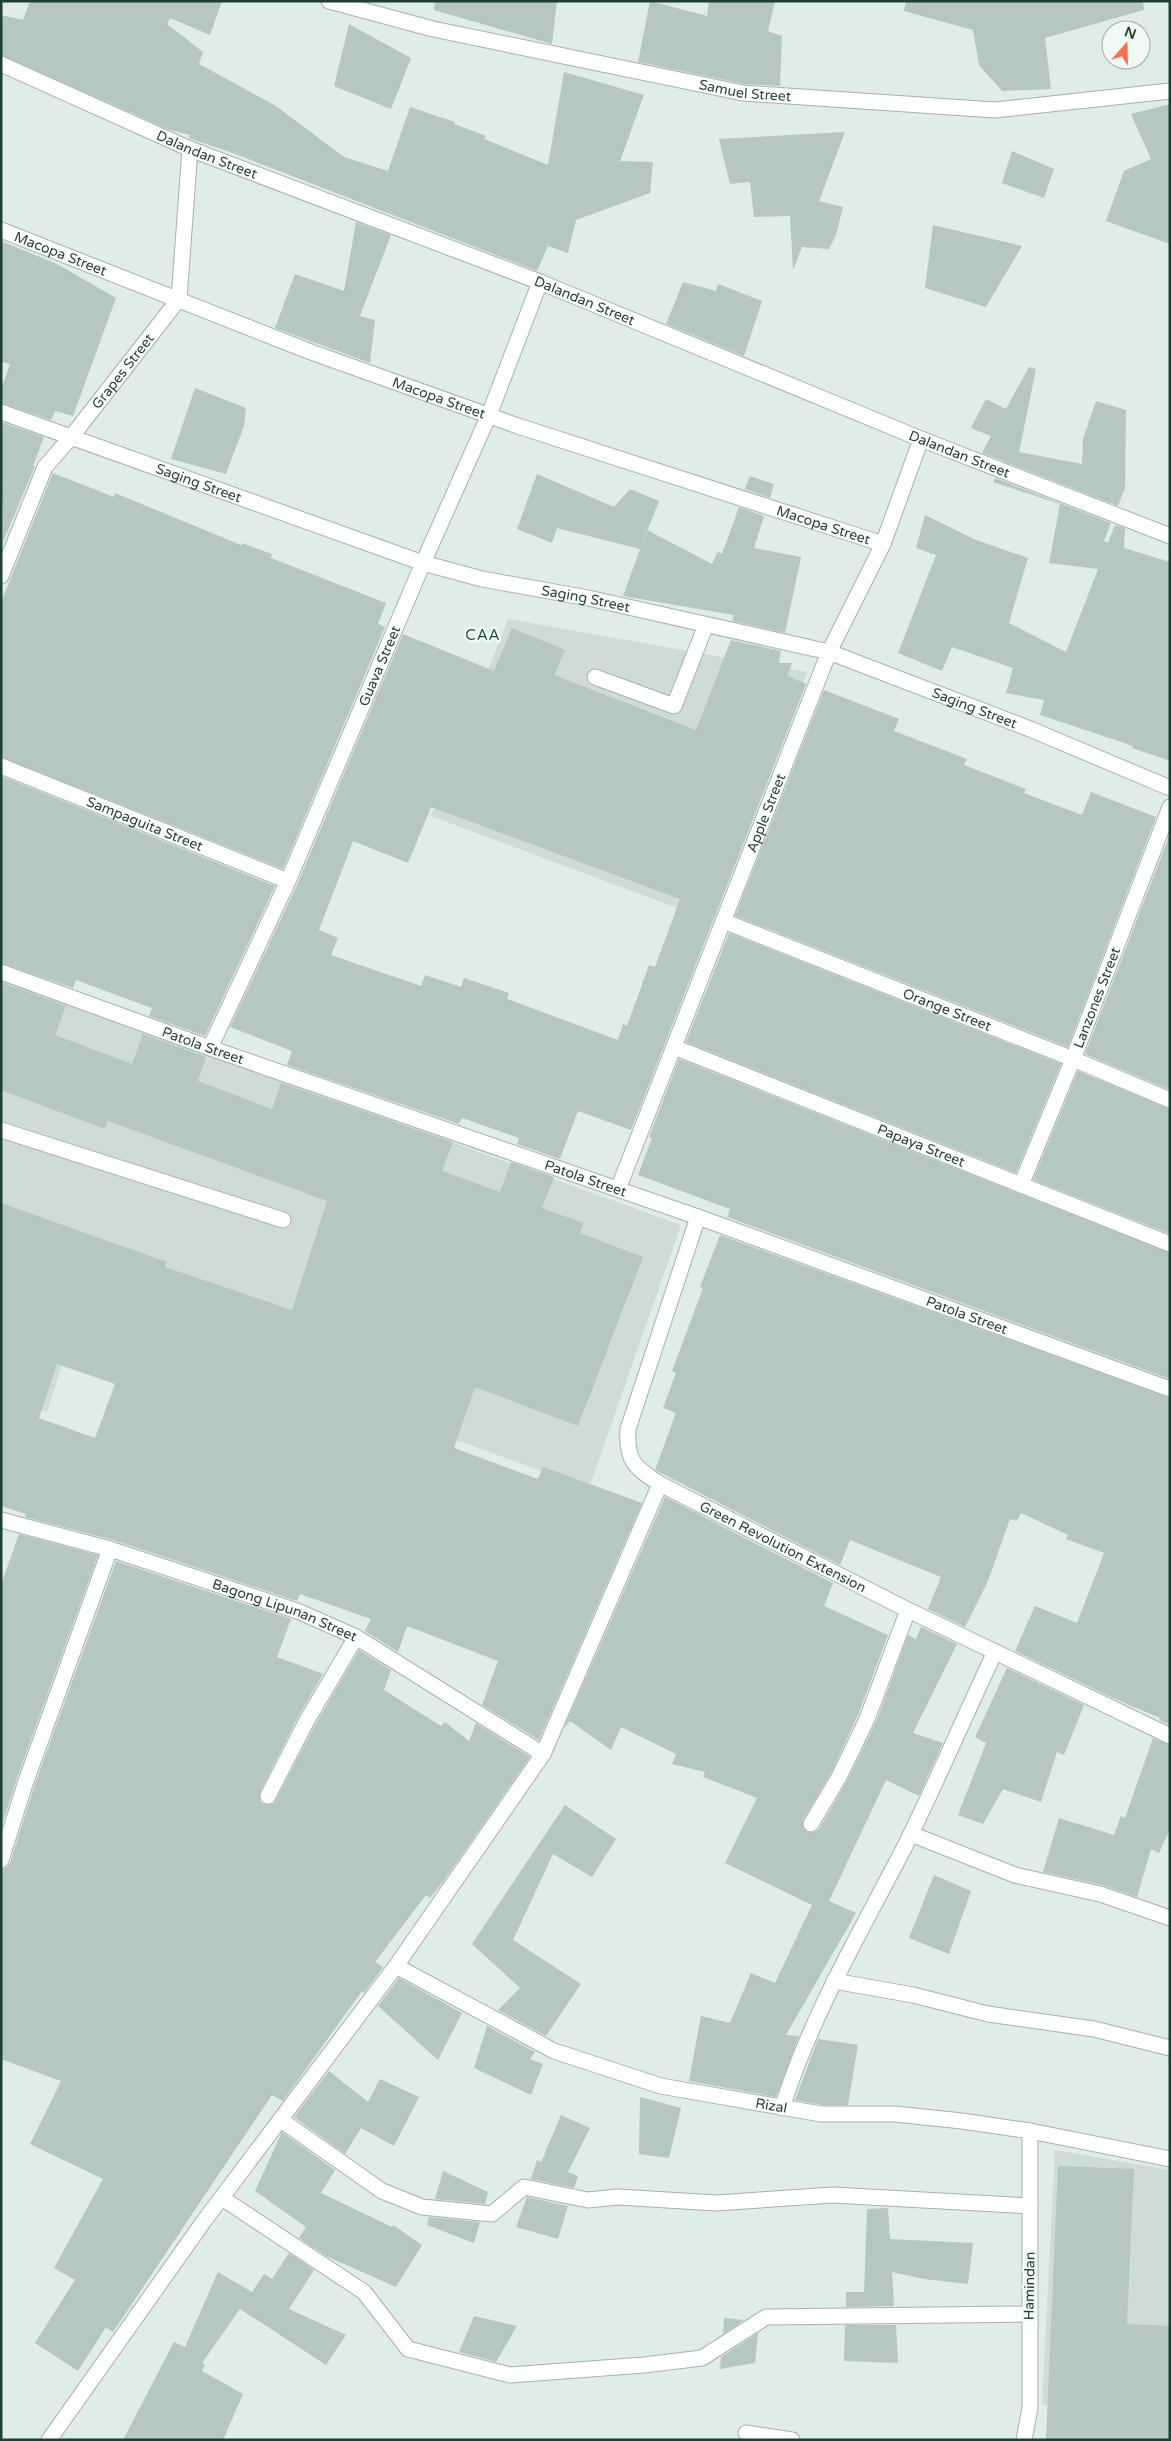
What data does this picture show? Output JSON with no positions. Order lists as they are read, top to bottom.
{
  "streets": {
    "street": [
      "Samuel Street",
      "Dalandan Street",
      "Macopa Street",
      "Grapes Street",
      "Saging Street",
      "Guava Street",
      "Apple Street",
      "Sampaguita Street",
      "Lanzones Street",
      "Orange Street",
      "Patola Street",
      "Papaya Street",
      "Green Revolution Extension",
      "Bagong Lipunan Street",
      "Rizal",
      "Hamindan"
    ]
  },
  "crossings": [
    ["Dalandan Street", "Guava Street"],
    ["Dalandan Street", "Apple Street"],
    ["Macopa Street", "Grapes Street"],
    ["Macopa Street", "Guava Street"],
    ["Macopa Street", "Apple Street"],
    ["Grapes Street", "Saging Street"],
    ["Saging Street", "Guava Street"],
    ["Saging Street", "Apple Street"],
    ["Guava Street", "Sampaguita Street"],
    ["Guava Street", "Patola Street"],
    ["Apple Street", "Orange Street"],
    ["Apple Street", "Patola Street"],
    ["Apple Street", "Papaya Street"],
    ["Lanzones Street", "Orange Street"],
    ["Lanzones Street", "Papaya Street"],
    ["Patola Street", "Green Revolution Extension"],
    ["Rizal", "Hamindan"]
  ],
  "districts": ["CAA"],
  "north": "top"
}
